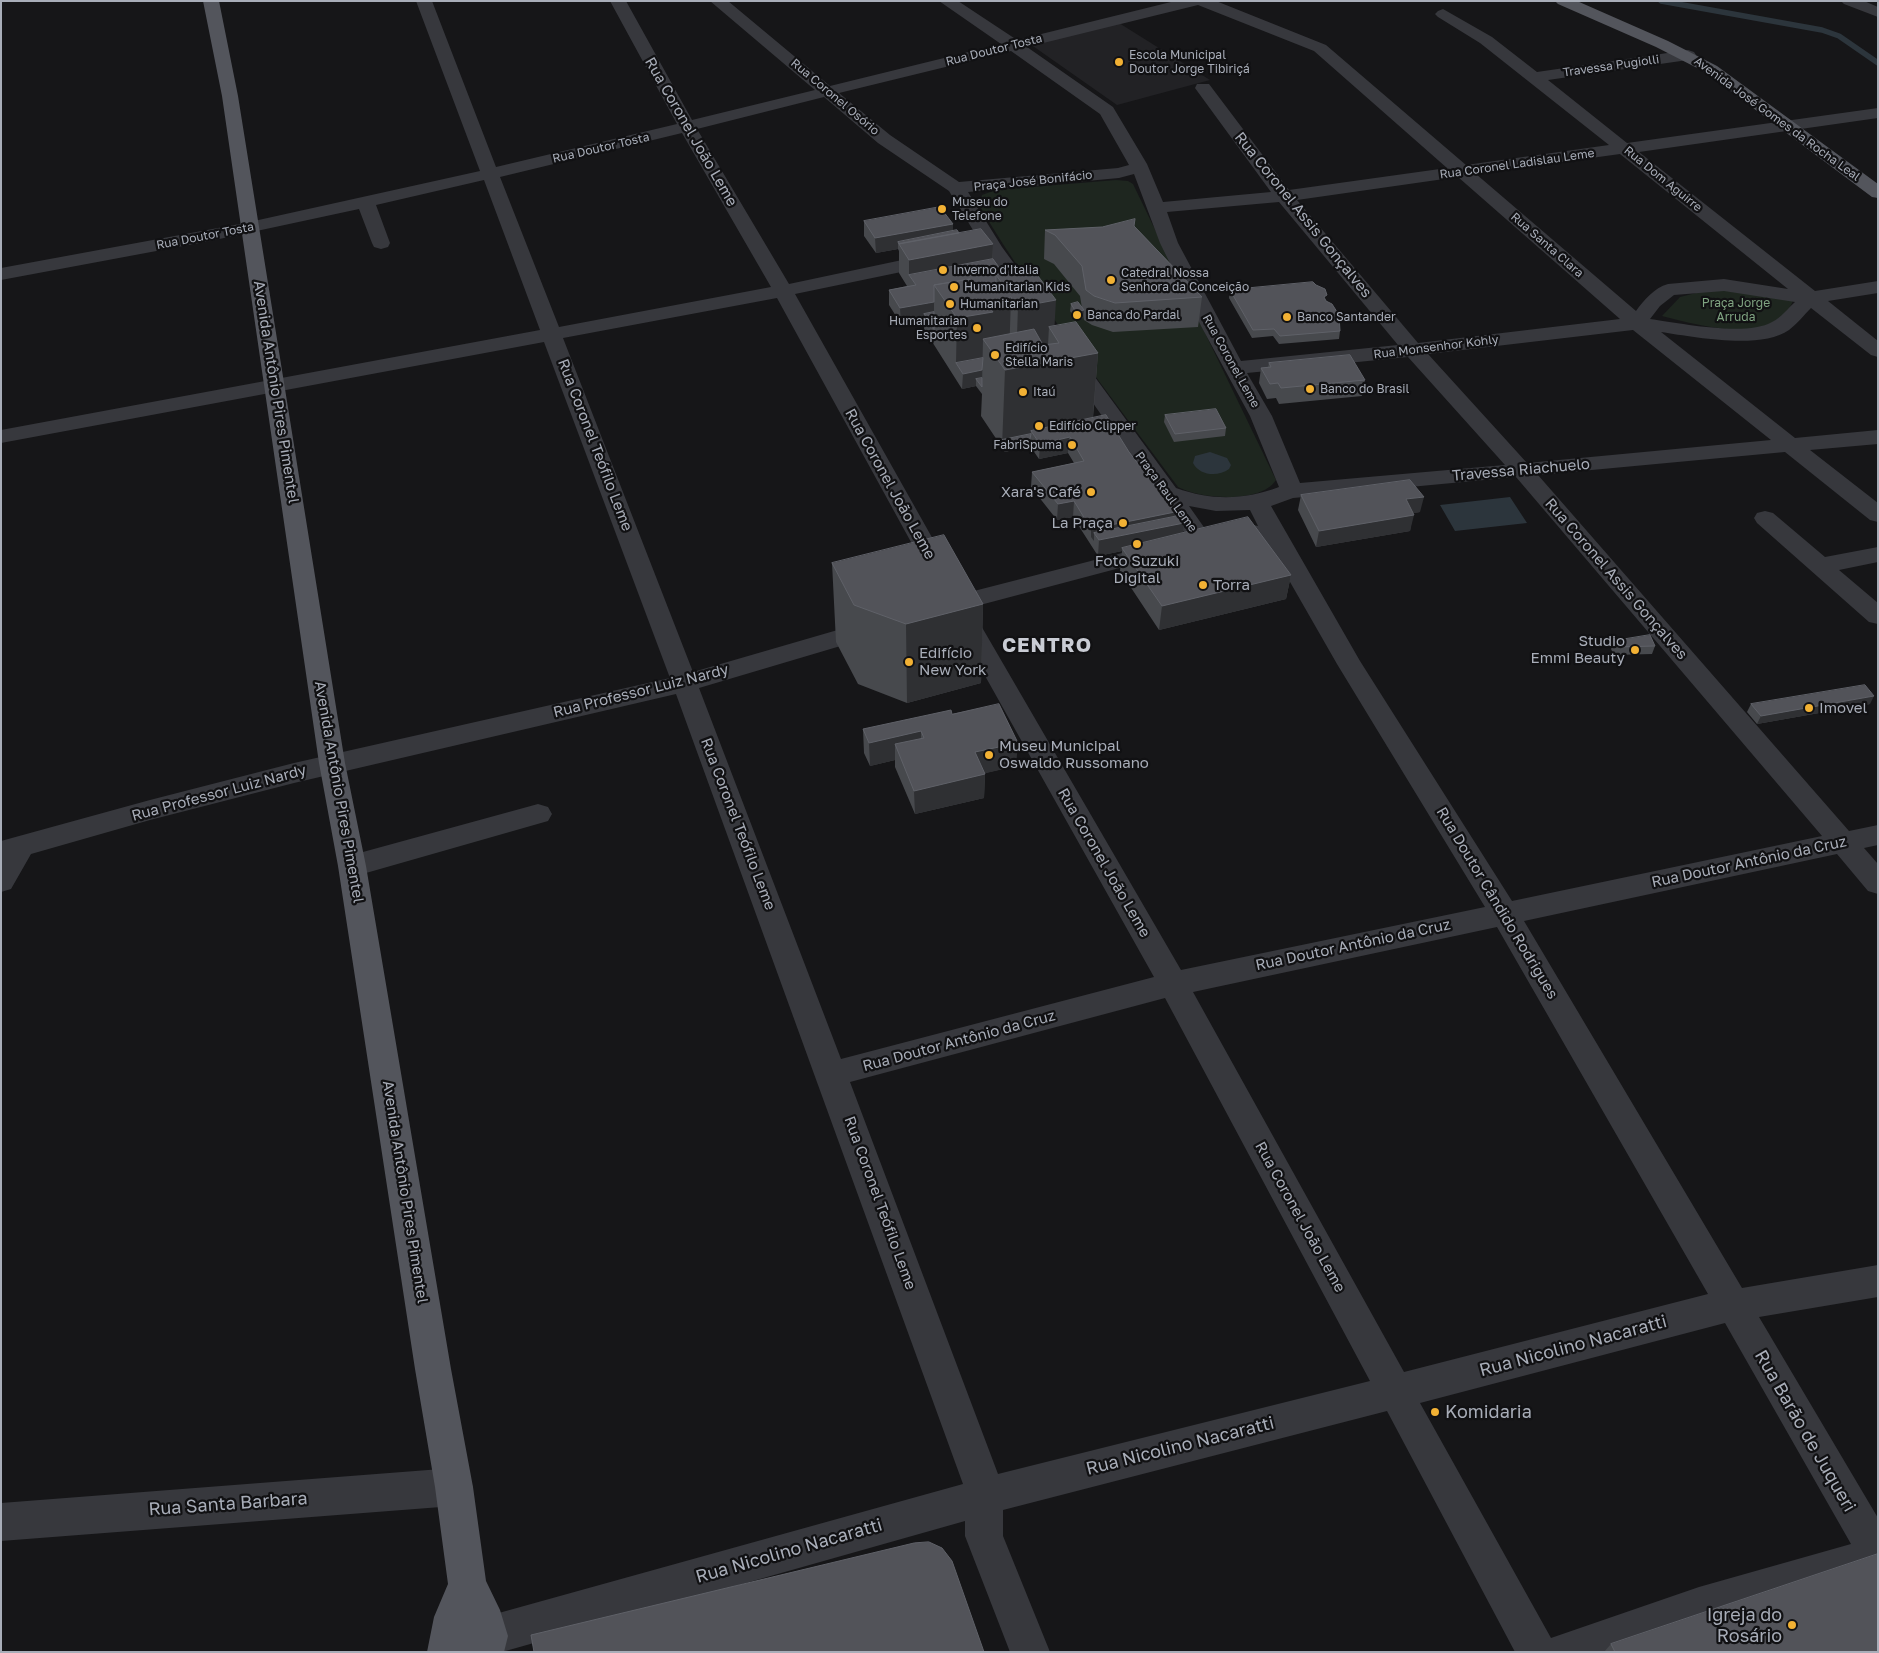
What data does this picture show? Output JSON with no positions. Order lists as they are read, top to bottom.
{
  "streets": {
    "main road": ["Avenida José Gomes da Rocha Leal", "Avenida Antônio Pires Pimentel"],
    "street": [
      "Rua Doutor Tosta",
      "Travessa Pugiolli",
      "Rua Coronel Osório",
      "Rua Coronel João Leme",
      "Rua Coronel Ladislau Leme",
      "Rua Dom Aguirre",
      "Praça José Bonifácio",
      "Rua Coronel Assis Gonçalves",
      "Rua Santa Clara",
      "Rua Monsenhor Kohly",
      "Rua Coronel Leme",
      "Rua Coronel Teófilo Leme",
      "Travessa Riachuelo",
      "Praça Raul Leme",
      "Rua Professor Luiz Nardy",
      "Rua Doutor Antônio da Cruz",
      "Rua Doutor Cândido Rodrigues",
      "Rua Nicolino Nacaratti",
      "Rua Barão de Juqueri",
      "Rua Santa Barbara"
    ]
  },
  "crossings": [
    ["Rua Doutor Tosta", "Rua Coronel Osório"],
    ["Rua Doutor Tosta", "Rua Coronel João Leme"],
    ["Rua Doutor Tosta", "Rua Coronel Leme"],
    ["Rua Doutor Tosta", "Avenida Antônio Pires Pimentel"],
    ["Rua Doutor Tosta", "Rua Coronel Teófilo Leme"],
    ["Travessa Pugiolli", "Avenida José Gomes da Rocha Leal"],
    ["Travessa Pugiolli", "Rua Dom Aguirre"],
    ["Rua Coronel Osório", "Praça José Bonifácio"],
    ["Avenida José Gomes da Rocha Leal", "Rua Coronel Ladislau Leme"],
    ["Rua Coronel João Leme", "Rua Doutor Antônio da Cruz"],
    ["Rua Coronel João Leme", "Rua Nicolino Nacaratti"],
    ["Rua Coronel Ladislau Leme", "Rua Dom Aguirre"],
    ["Rua Coronel Ladislau Leme", "Rua Coronel Assis Gonçalves"],
    ["Rua Coronel Ladislau Leme", "Rua Santa Clara"],
    ["Rua Coronel Ladislau Leme", "Rua Coronel Leme"],
    ["Rua Dom Aguirre", "Rua Monsenhor Kohly"],
    ["Praça José Bonifácio", "Rua Coronel Leme"],
    ["Rua Coronel Assis Gonçalves", "Rua Monsenhor Kohly"],
    ["Rua Coronel Assis Gonçalves", "Travessa Riachuelo"],
    ["Rua Coronel Assis Gonçalves", "Rua Doutor Antônio da Cruz"],
    ["Rua Santa Clara", "Rua Monsenhor Kohly"],
    ["Rua Santa Clara", "Travessa Riachuelo"],
    ["Rua Monsenhor Kohly", "Rua Coronel Leme"],
    ["Rua Coronel Leme", "Travessa Riachuelo"],
    ["Avenida Antônio Pires Pimentel", "Rua Professor Luiz Nardy"],
    ["Avenida Antônio Pires Pimentel", "Rua Nicolino Nacaratti"],
    ["Avenida Antônio Pires Pimentel", "Rua Santa Barbara"],
    ["Rua Coronel Teófilo Leme", "Rua Professor Luiz Nardy"],
    ["Rua Coronel Teófilo Leme", "Rua Doutor Antônio da Cruz"],
    ["Rua Coronel Teófilo Leme", "Rua Nicolino Nacaratti"],
    ["Travessa Riachuelo", "Praça Raul Leme"],
    ["Travessa Riachuelo", "Rua Doutor Cândido Rodrigues"],
    ["Rua Doutor Antônio da Cruz", "Rua Doutor Cândido Rodrigues"],
    ["Rua Doutor Cândido Rodrigues", "Rua Nicolino Nacaratti"],
    ["Rua Doutor Cândido Rodrigues", "Rua Barão de Juqueri"],
    ["Rua Nicolino Nacaratti", "Rua Barão de Juqueri"]
  ],
  "districts": ["CENTRO"],
  "parks": ["Praça Jorge Arruda"],
  "places": [
    "Escola Municipal Doutor Jorge Tibiriçá",
    "Museu do Telefone",
    "Inverno d'Italia",
    "Catedral Nossa Senhora da Conceição",
    "Humanitarian Kids",
    "Humanitarian",
    "Banca do Pardal",
    "Banco Santander",
    "Humanitarian Esportes",
    "Edifício Stella Maris",
    "Banco do Brasil",
    "Itaú",
    "Edifício Clipper",
    "FabriSpuma",
    "Xara's Café",
    "La Praça",
    "Foto Suzuki Digital",
    "Torra",
    "Studio Emmi Beauty",
    "Edifício New York",
    "Imovel",
    "Museu Municipal Oswaldo Russomano",
    "Komidaria",
    "Igreja do Rosário"
  ]
}
